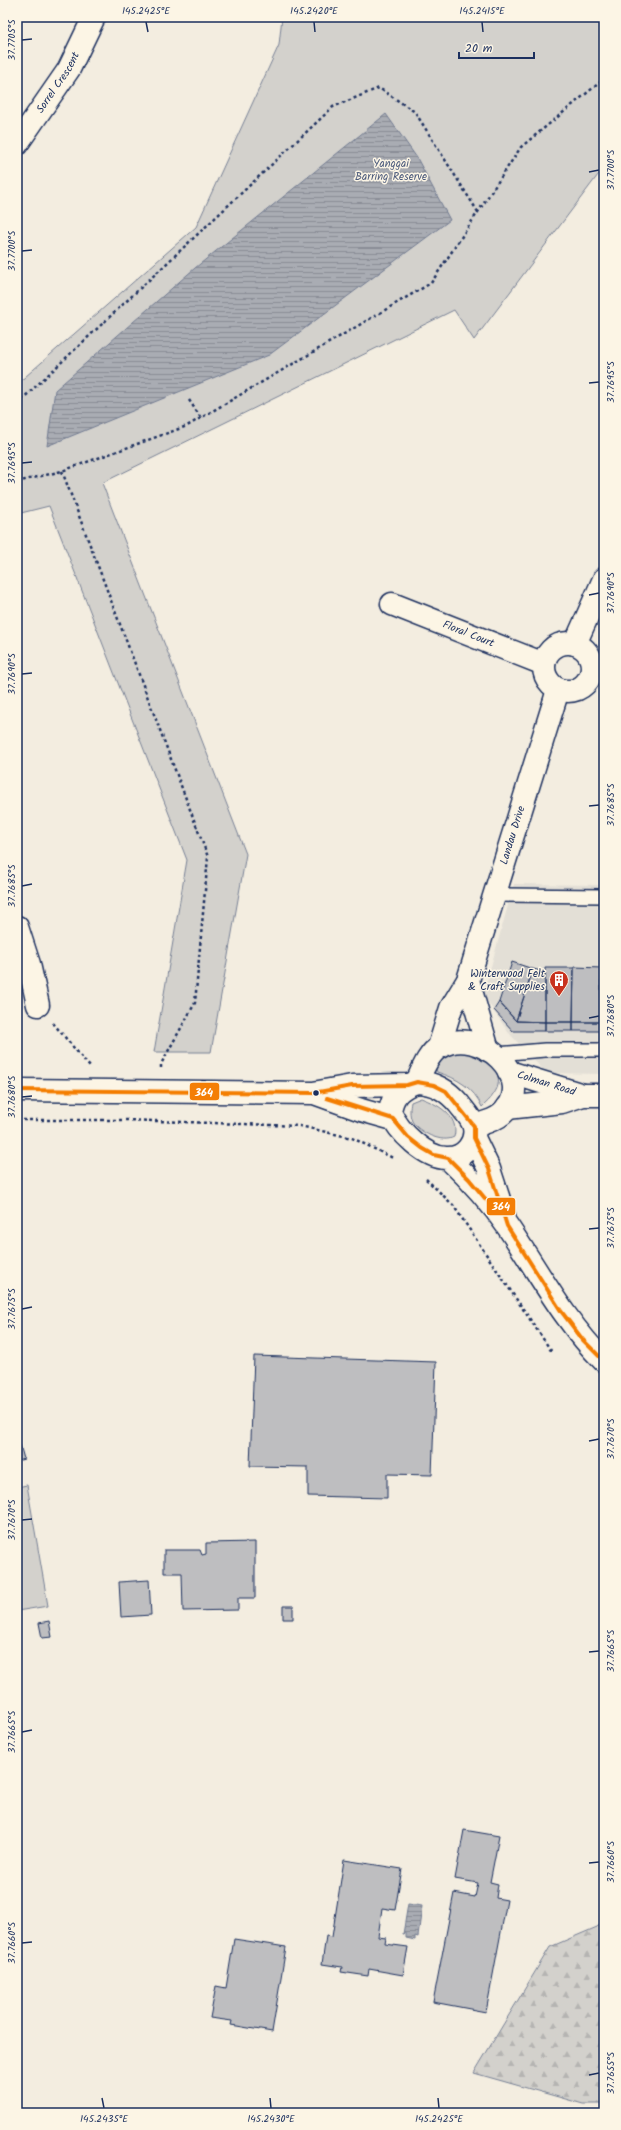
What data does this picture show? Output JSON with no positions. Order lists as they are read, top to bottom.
{
  "streets": {
    "street": [
      "Sorrel Crescent",
      "Floral Court",
      "Landau Drive",
      "Colman Road"
    ]
  },
  "crossings": [
    ["Floral Court", "Landau Drive"]
  ],
  "parks": ["Yanggai Barring Reserve"],
  "places": {
    "building": ["Winterwood Felt & Craft Supplies"]
  },
  "lines": ["transit line 364"],
  "scale_bar": "20 m",
  "coordinates": [
    "145.2425°E",
    "145.2420°E",
    "145.2415°E",
    "37.7705°S",
    "37.7700°S",
    "37.7695°S",
    "37.7690°S",
    "37.7685°S",
    "37.7680°S",
    "37.7675°S",
    "37.7670°S",
    "37.7665°S",
    "37.7660°S",
    "37.7655°S",
    "145.2435°E",
    "145.2430°E"
  ]
}
